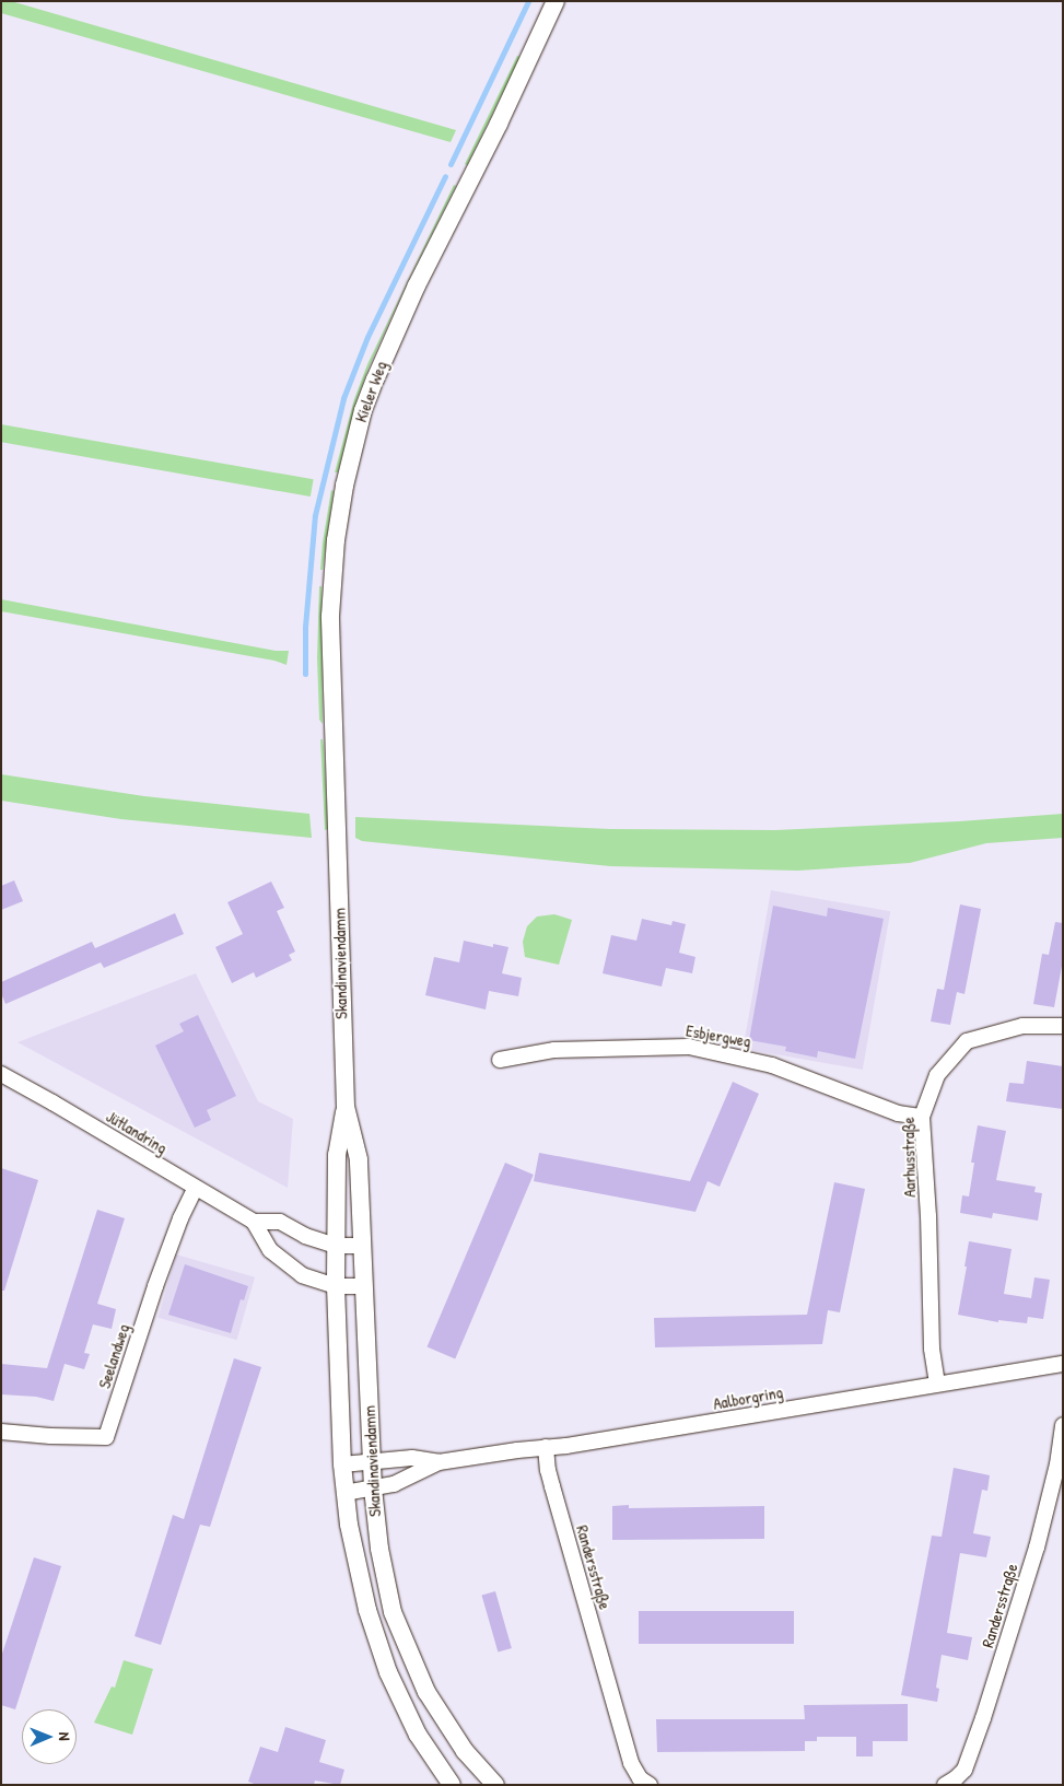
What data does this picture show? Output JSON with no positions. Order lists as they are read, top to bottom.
{
  "streets": {
    "street": [
      "Kieler Weg",
      "Skandinaviendamm",
      "Esbjergweg",
      "Jütlandring",
      "Aarhusstraße",
      "Seelandweg",
      "Aalborgring",
      "Randersstraße"
    ]
  },
  "crossings": [
    ["Kieler Weg", "Skandinaviendamm"],
    ["Skandinaviendamm", "Jütlandring"],
    ["Skandinaviendamm", "Aalborgring"],
    ["Esbjergweg", "Aarhusstraße"],
    ["Jütlandring", "Seelandweg"],
    ["Aarhusstraße", "Aalborgring"],
    ["Aalborgring", "Randersstraße"]
  ],
  "north": "right"
}
